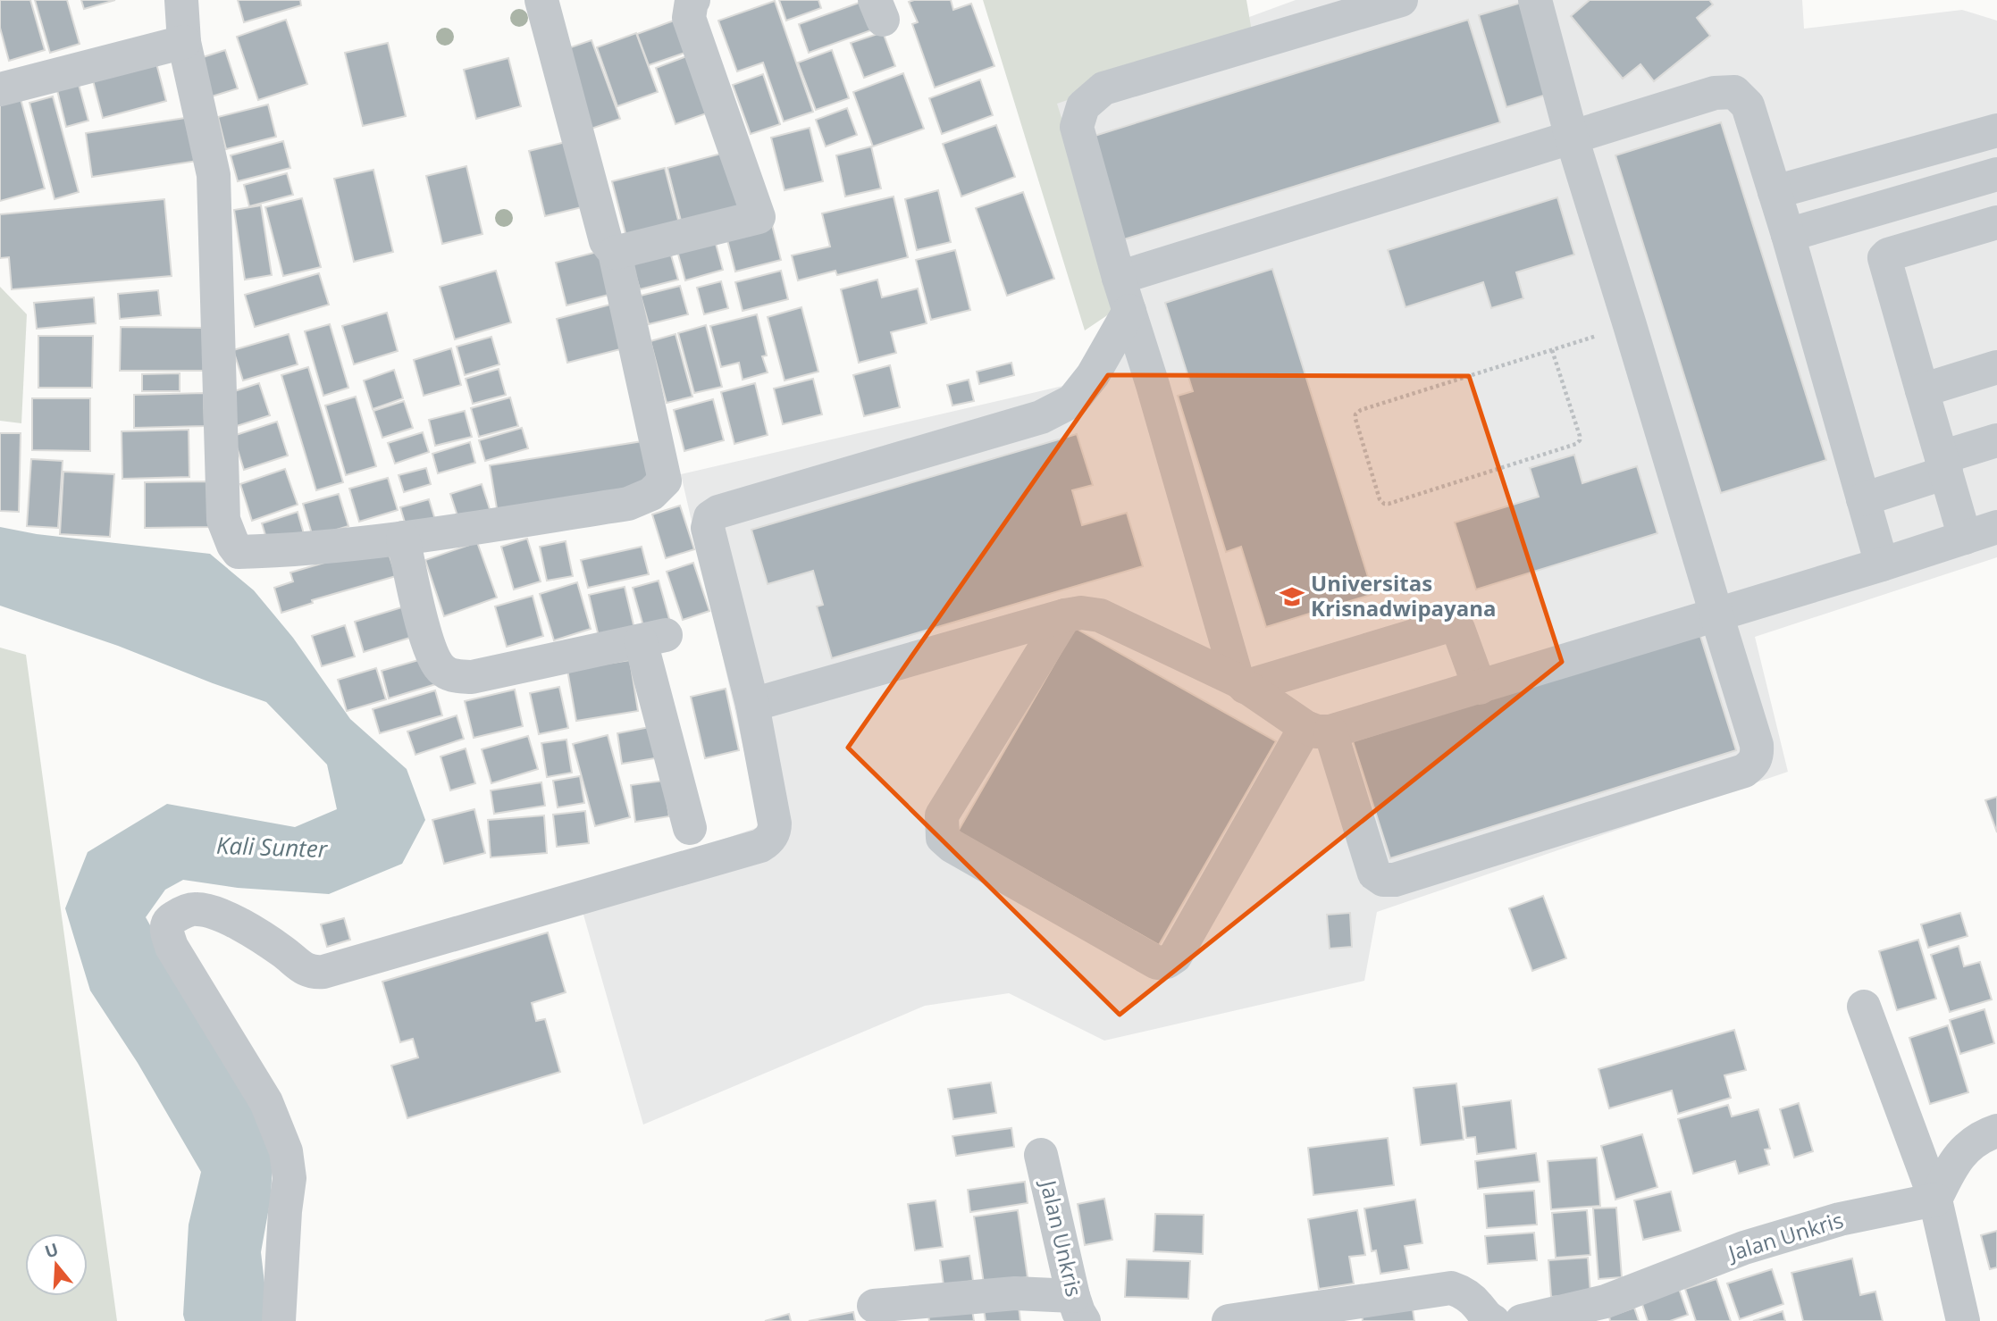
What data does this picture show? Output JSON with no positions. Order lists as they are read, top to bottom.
{
  "streets": {
    "street": ["Jalan Unkris"]
  },
  "water": ["Kali Sunter"],
  "places": {
    "school or university": ["Universitas Krisnadwipayana"]
  },
  "north": "top"
}
